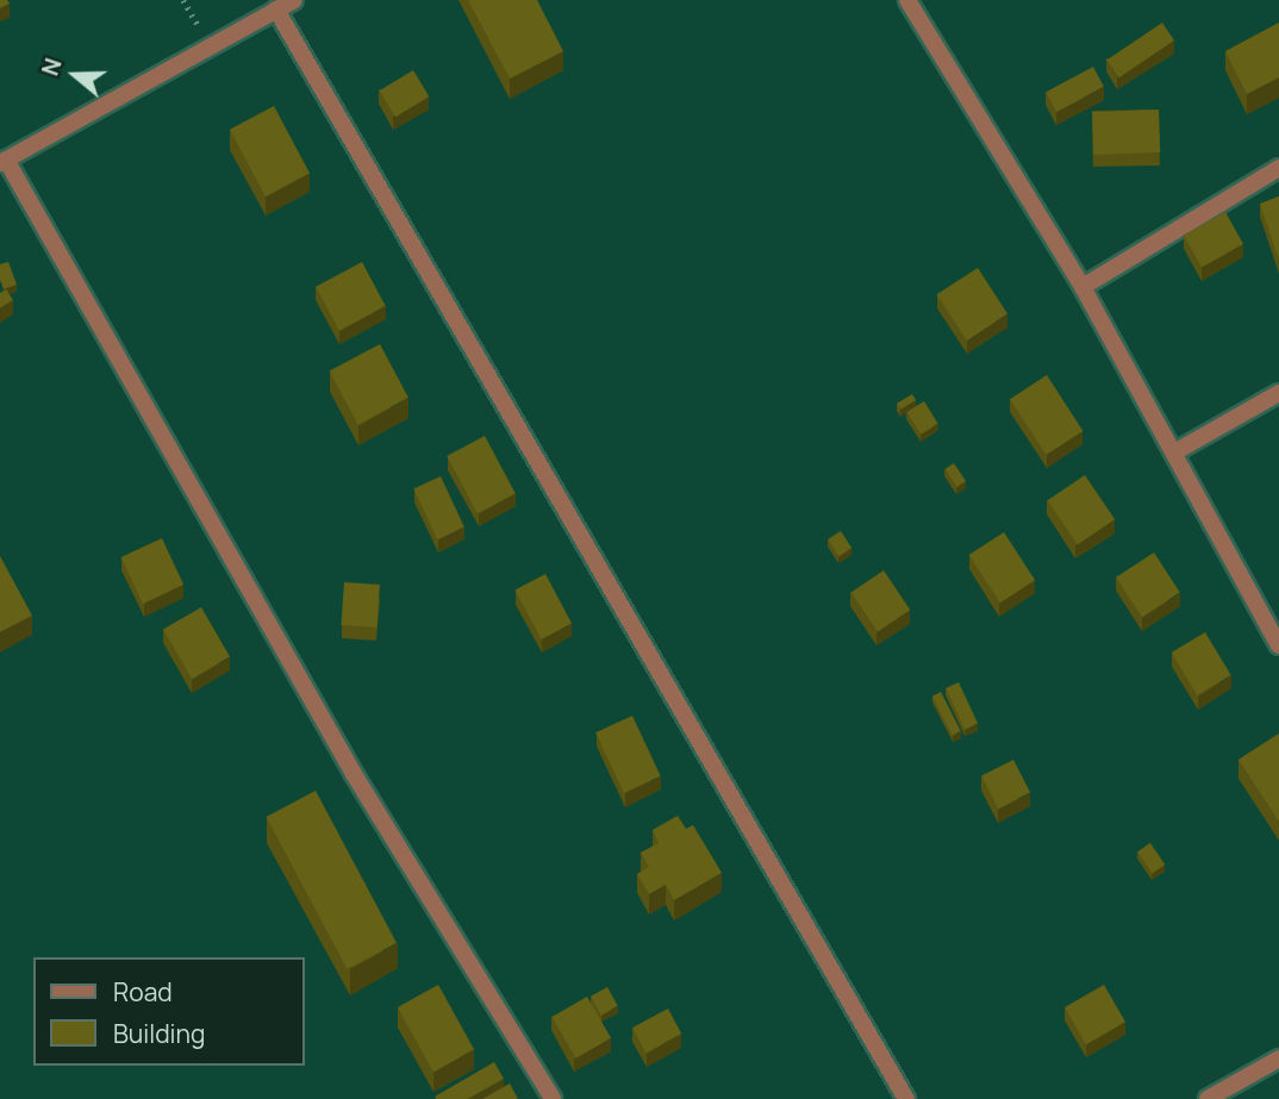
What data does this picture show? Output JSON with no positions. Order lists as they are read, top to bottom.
{
  "legend": ["Road", "Building"],
  "north": "left"
}
